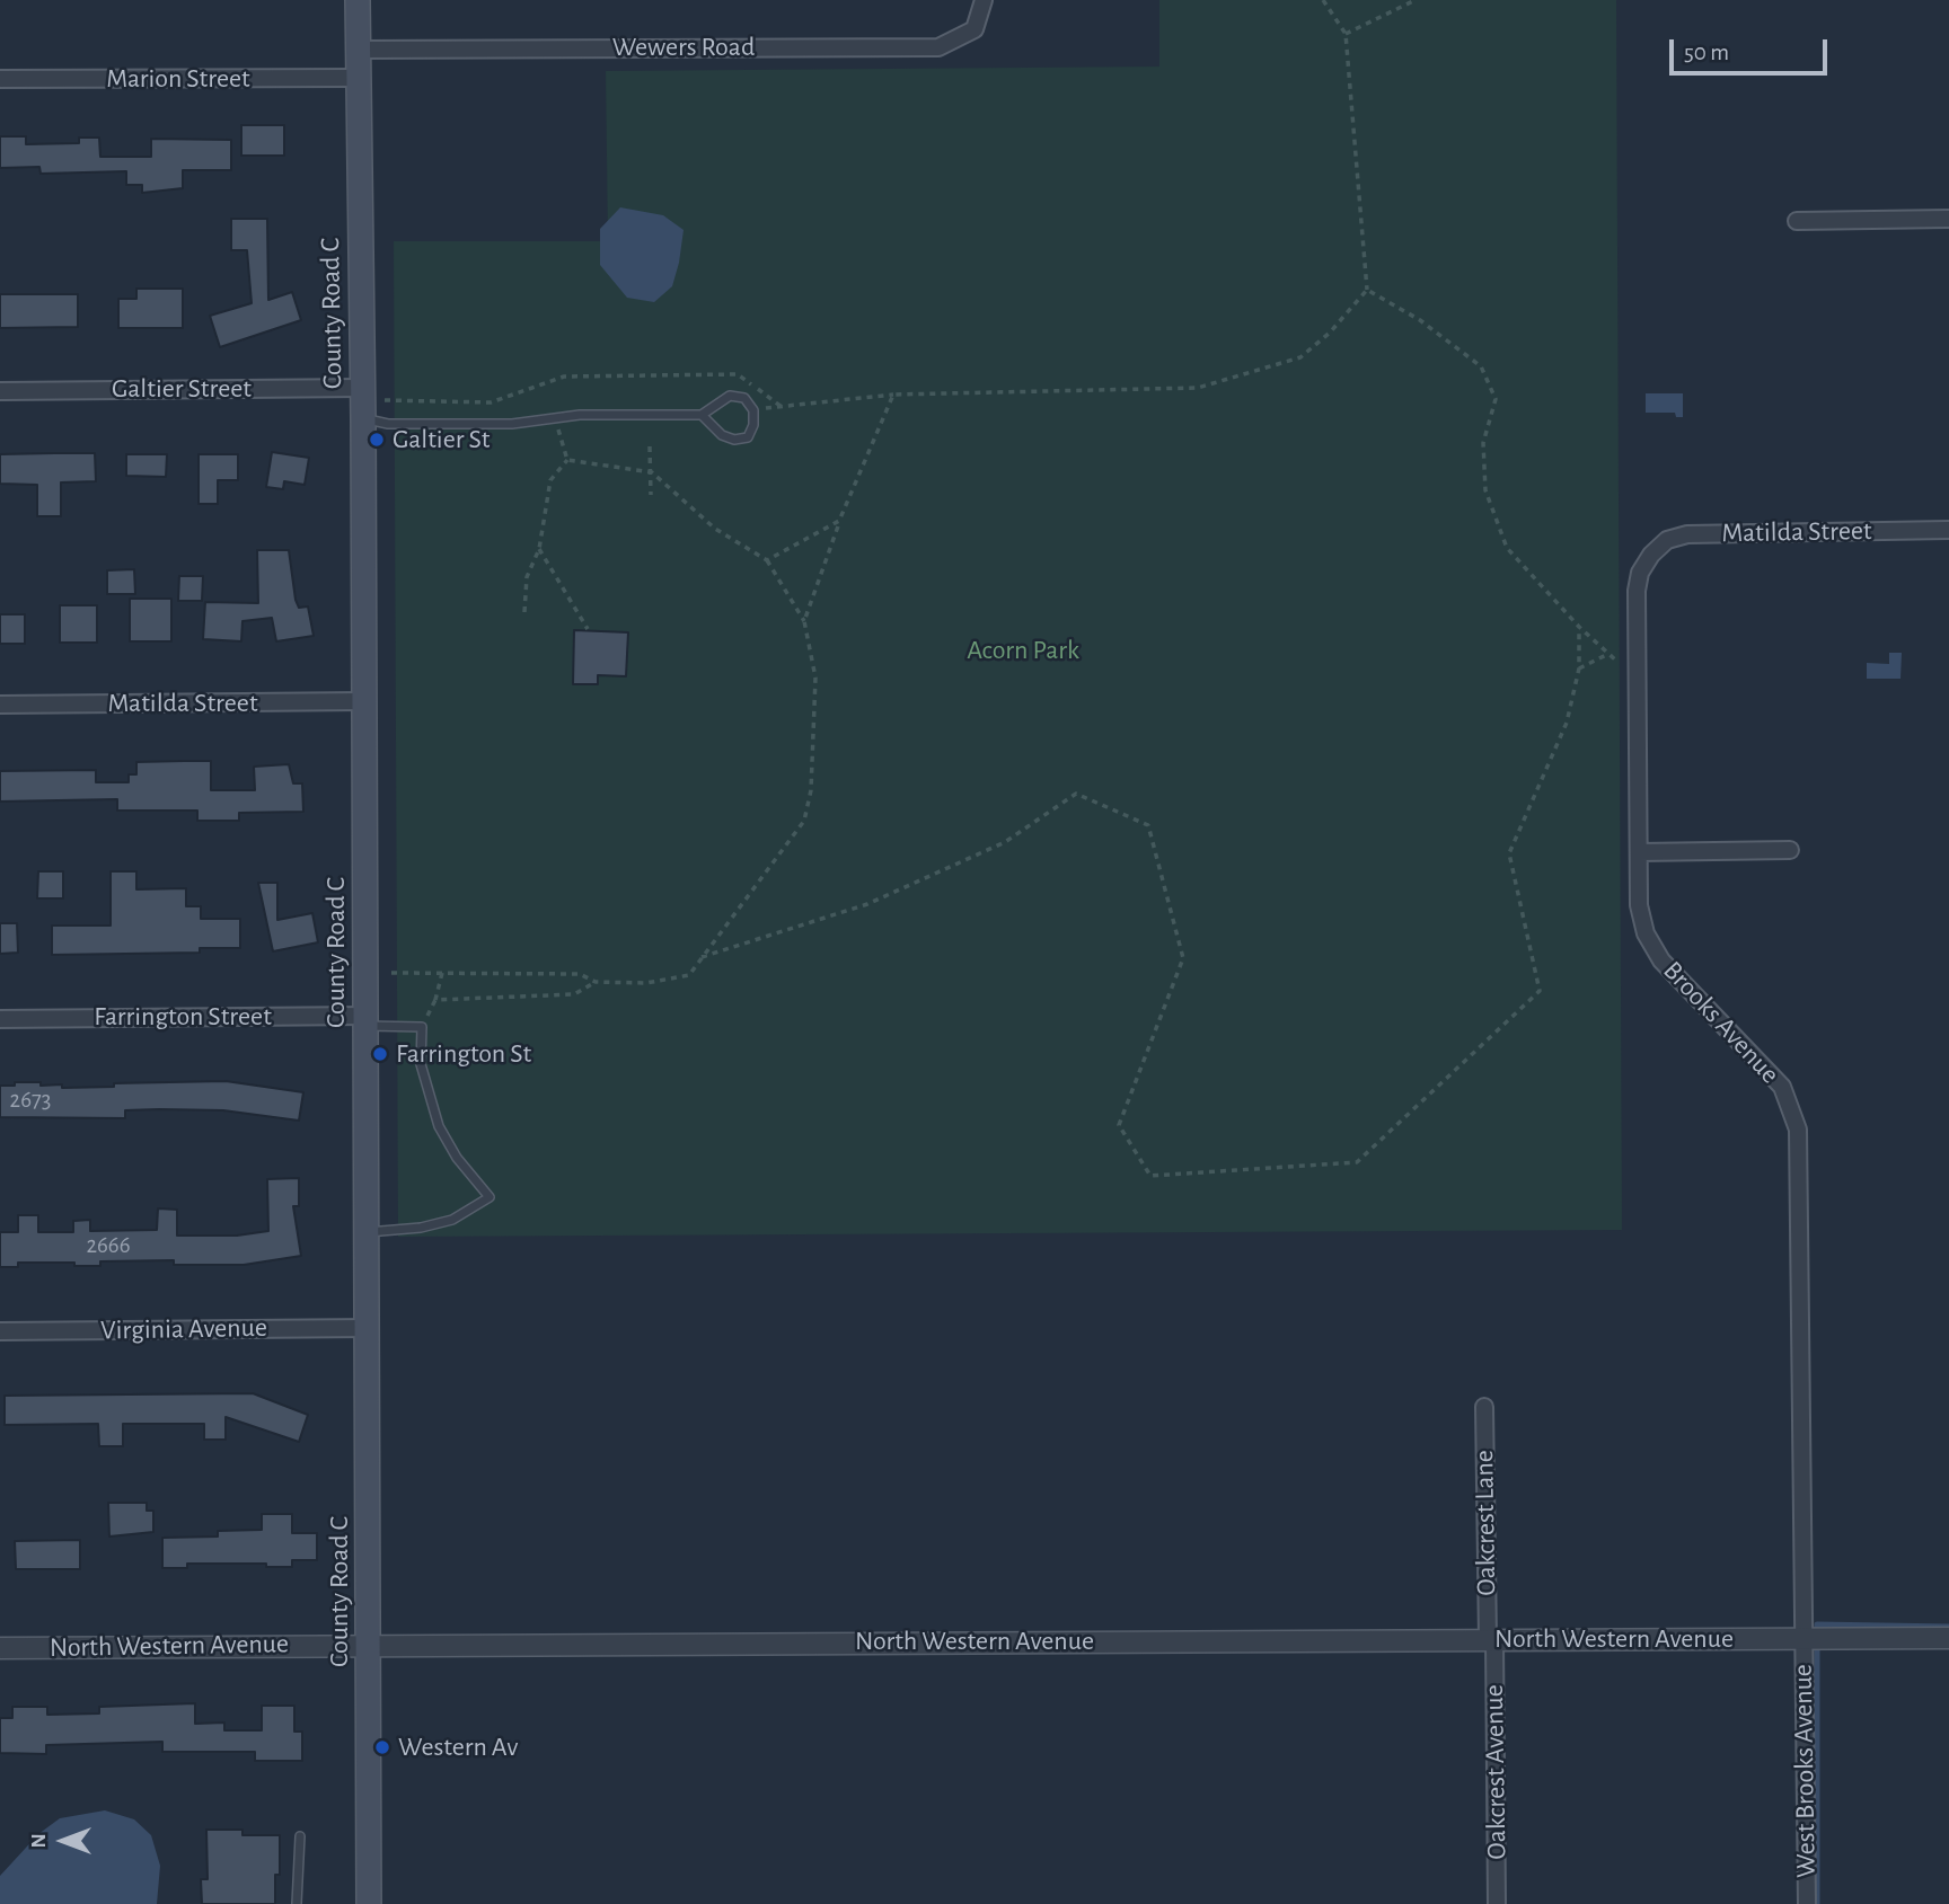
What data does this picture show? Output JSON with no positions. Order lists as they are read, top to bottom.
{
  "streets": {
    "main road": ["County Road C"],
    "street": [
      "Wewers Road",
      "Marion Street",
      "Galtier Street",
      "Matilda Street",
      "Farrington Street",
      "Brooks Avenue",
      "Virginia Avenue",
      "Oakcrest Lane",
      "North Western Avenue",
      "West Brooks Avenue",
      "Oakcrest Avenue"
    ]
  },
  "crossings": [
    ["Wewers Road", "County Road C"],
    ["Marion Street", "County Road C"],
    ["County Road C", "Galtier Street"],
    ["County Road C", "Matilda Street"],
    ["County Road C", "Farrington Street"],
    ["County Road C", "Virginia Avenue"],
    ["County Road C", "North Western Avenue"],
    ["Matilda Street", "Brooks Avenue"],
    ["Brooks Avenue", "North Western Avenue"],
    ["Brooks Avenue", "West Brooks Avenue"],
    ["Oakcrest Lane", "North Western Avenue"],
    ["Oakcrest Lane", "Oakcrest Avenue"],
    ["North Western Avenue", "West Brooks Avenue"],
    ["North Western Avenue", "Oakcrest Avenue"]
  ],
  "parks": ["Acorn Park"],
  "places": ["Galtier St", "Farrington St", "Western Av"],
  "house_numbers": ["2673", "2666"],
  "scale_bar": "50 m",
  "north": "left"
}
